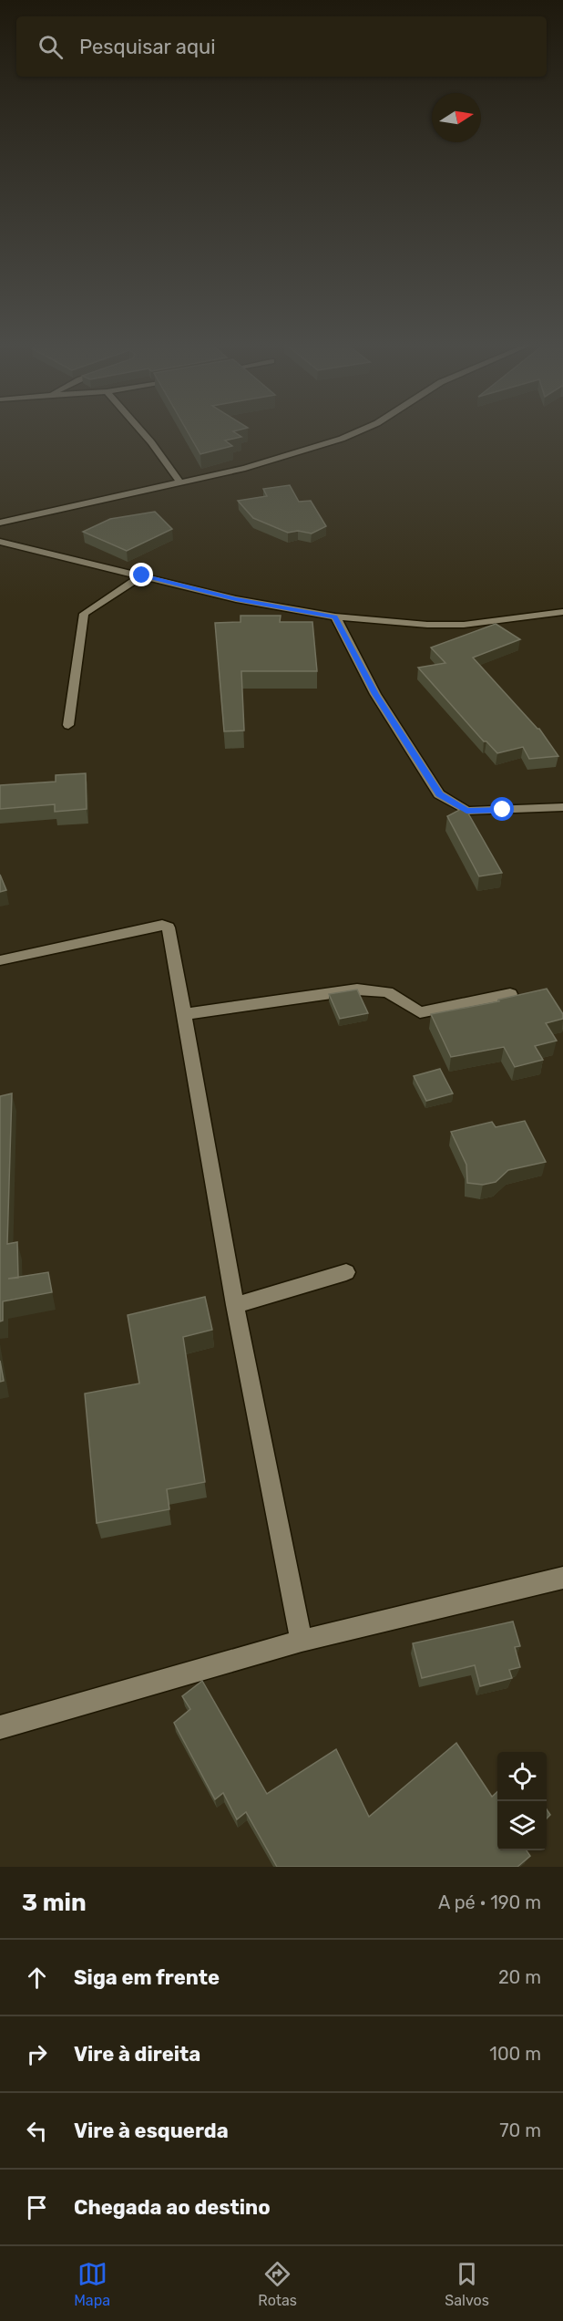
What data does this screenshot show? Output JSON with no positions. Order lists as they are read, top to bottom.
{
  "north": "right",
  "page": {
    "search": "Pesquisar aqui",
    "heading": ["3 min", "A pé · 190 m"],
    "list": [
      ["Siga em frente", "20 m"],
      ["Vire à direita", "100 m"],
      ["Vire à esquerda", "70 m"],
      "Chegada ao destino"
    ],
    "nav": ["Mapa", "Rotas", "Salvos"]
  }
}
